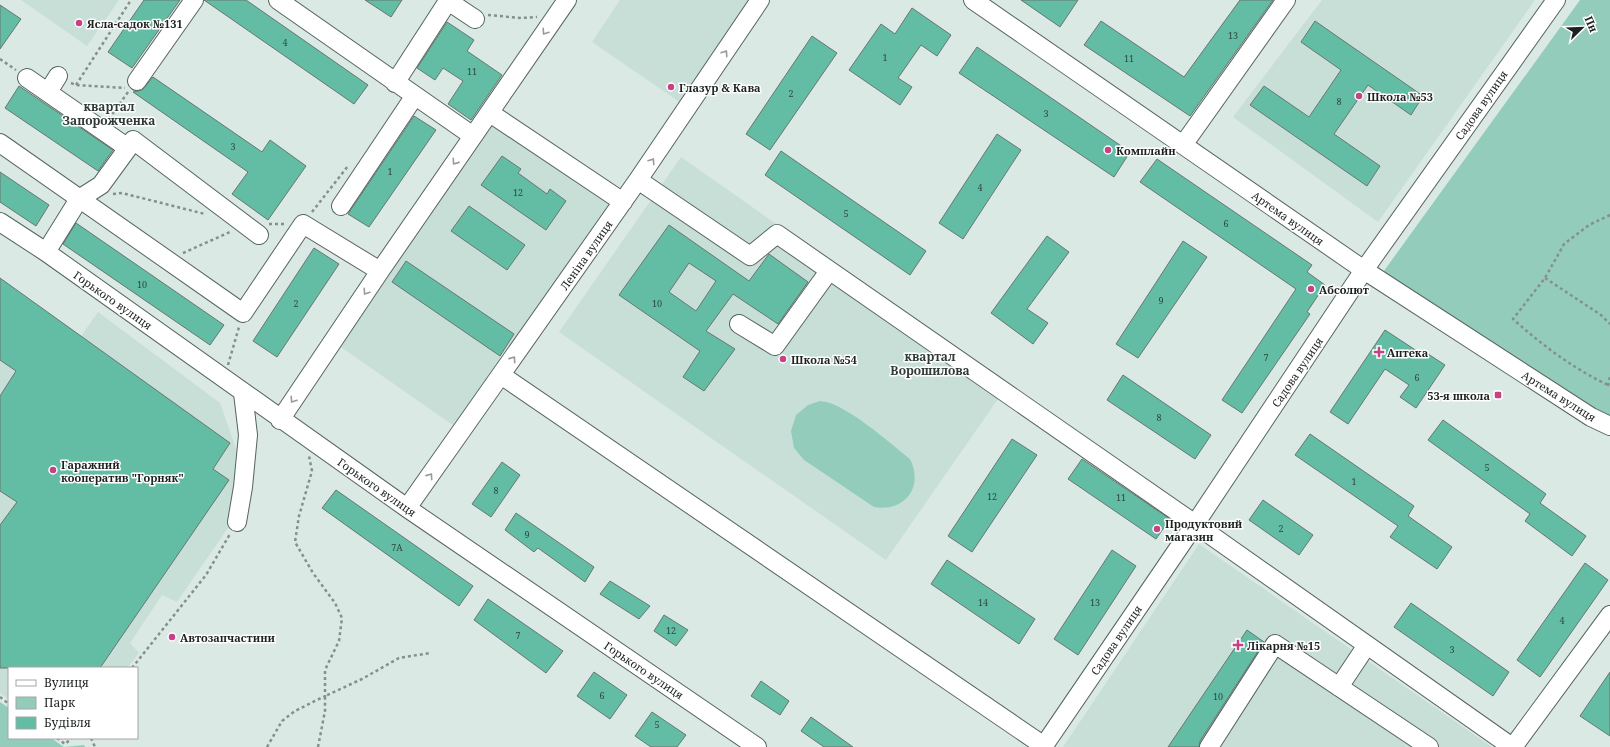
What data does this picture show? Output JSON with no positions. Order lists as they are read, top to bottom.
{
  "streets": {
    "street": [
      "Садова вулиця",
      "Артема вулиця",
      "Леніна вулиця",
      "Горького вулиця"
    ]
  },
  "crossings": [
    ["Садова вулиця", "Артема вулиця"],
    ["Леніна вулиця", "Горького вулиця"]
  ],
  "districts": ["квартал Запорожченка", "квартал Ворошилова"],
  "places": {
    "other": [
      "Ясла-садок №131",
      "Глазур & Кава",
      "Школа №53",
      "Комплайн",
      "Абсолют",
      "Школа №54",
      "Гаражний кооператив \"Горняк\"",
      "Продуктовий магазин",
      "Автозапчастини"
    ],
    "health": ["Аптека", "Лікарня №15"],
    "transit": ["53-я школа"]
  },
  "house_numbers": [
    "13",
    "4",
    "1",
    "11",
    "11",
    "2",
    "8",
    "3",
    "3",
    "1",
    "4",
    "12",
    "5",
    "6",
    "10",
    "9",
    "2",
    "10",
    "7",
    "6",
    "8",
    "5",
    "1",
    "8",
    "12",
    "11",
    "2",
    "9",
    "7А",
    "14",
    "13",
    "4",
    "12",
    "7",
    "3",
    "6",
    "10",
    "5"
  ],
  "legend": ["Вулиця", "Парк", "Будівля"],
  "north": "top right"
}
